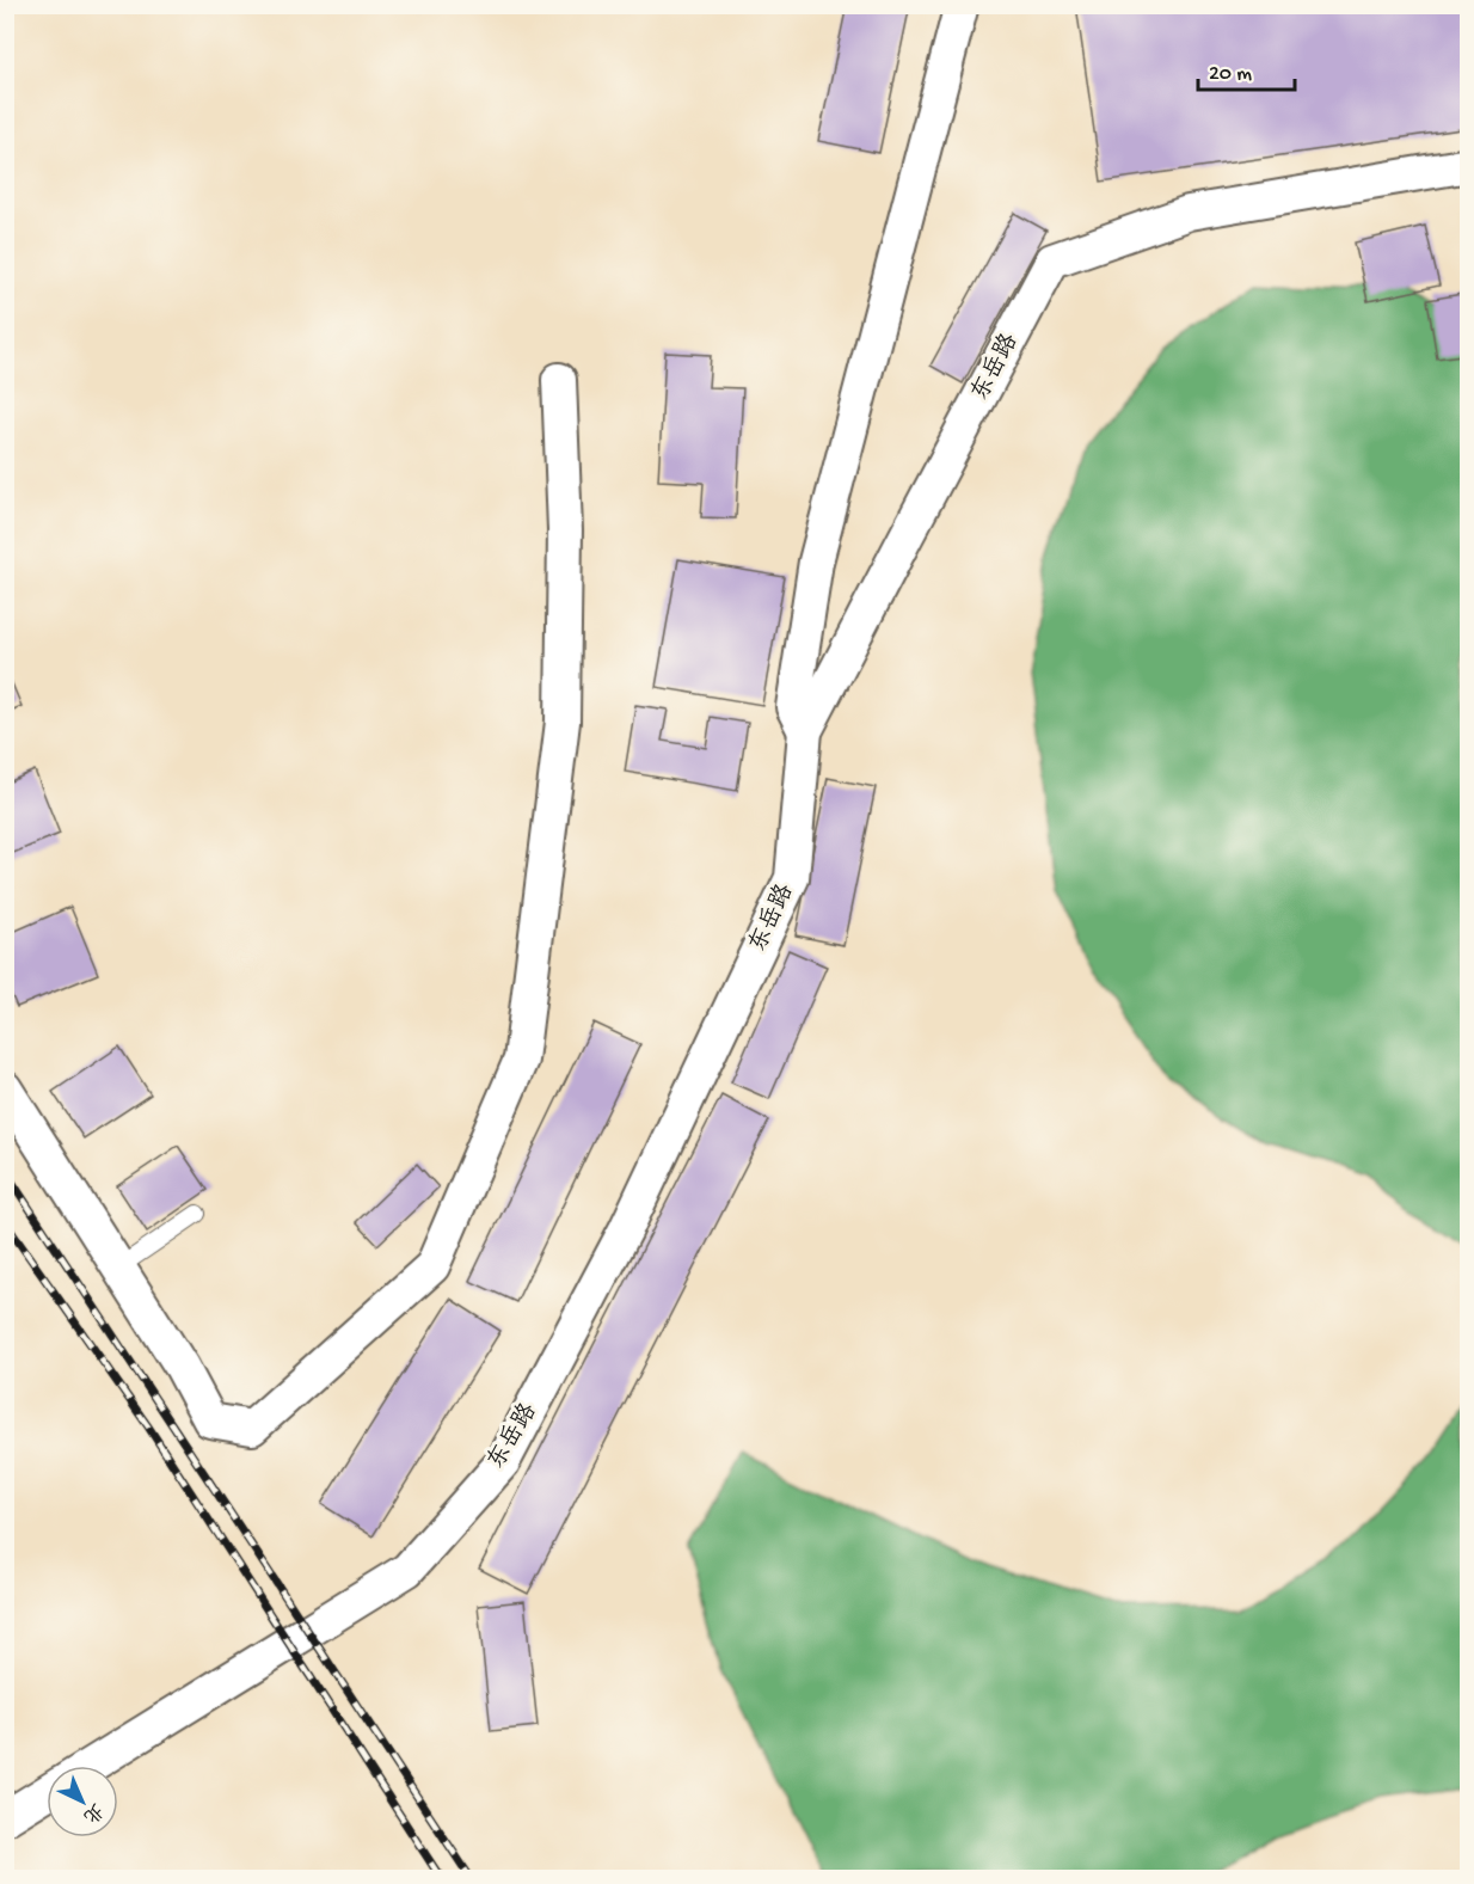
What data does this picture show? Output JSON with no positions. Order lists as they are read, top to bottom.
{
  "streets": {
    "street": ["东岳路"]
  },
  "scale_bar": "20 m",
  "north": "bottom right"
}
